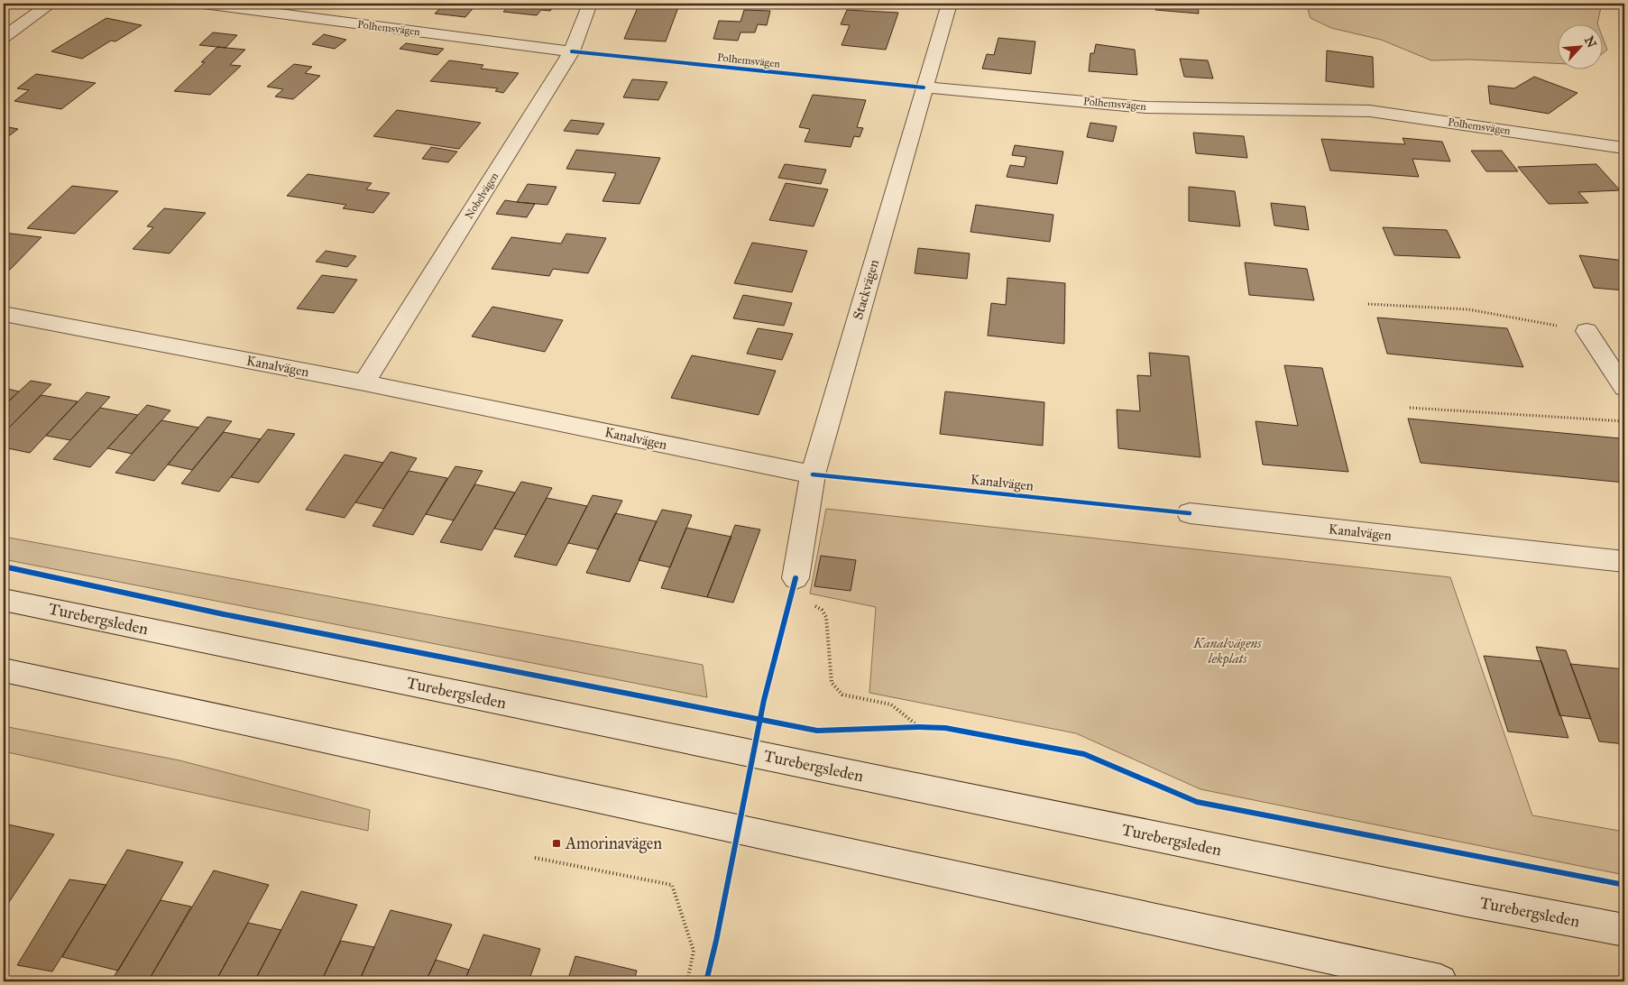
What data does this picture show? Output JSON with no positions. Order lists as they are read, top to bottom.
{
  "streets": {
    "street": [
      "Polhemsvägen",
      "Nobelvägen",
      "Stackvägen",
      "Kanalvägen",
      "Turebergsleden"
    ]
  },
  "crossings": [
    ["Polhemsvägen", "Nobelvägen"],
    ["Polhemsvägen", "Stackvägen"],
    ["Nobelvägen", "Kanalvägen"],
    ["Stackvägen", "Kanalvägen"]
  ],
  "parks": ["Kanalvägens lekplats"],
  "places": {
    "transit": ["Amorinavägen"]
  },
  "north": "top right"
}
